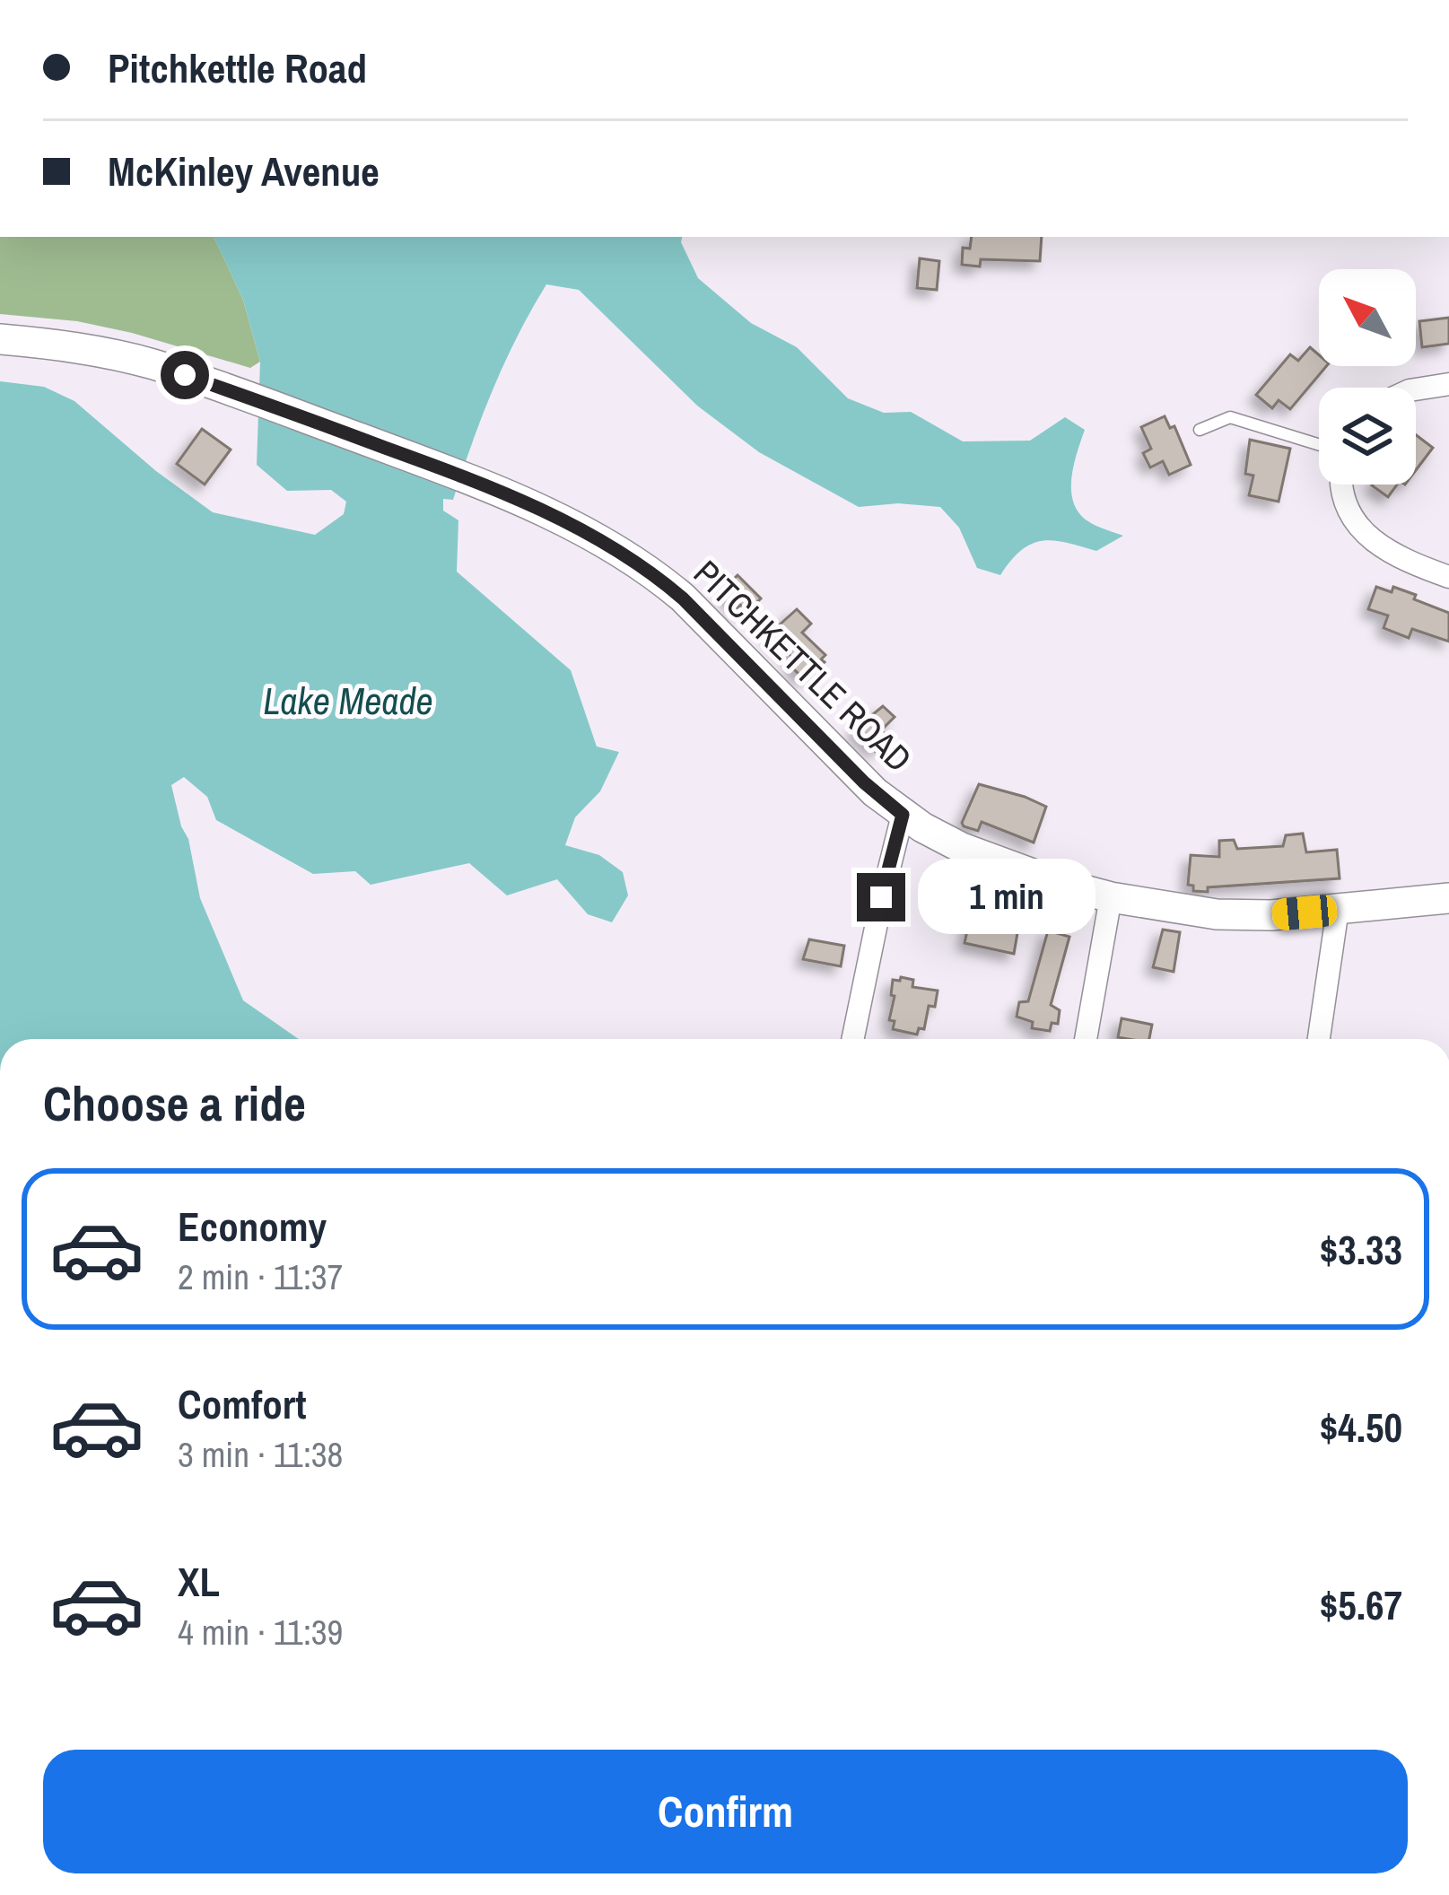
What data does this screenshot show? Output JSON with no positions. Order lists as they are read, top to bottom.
{
  "streets": {
    "main road": ["PITCHKETTLE ROAD"]
  },
  "water": ["Lake Meade"],
  "north": "top left",
  "page": {
    "banner": ["Pitchkettle Road", "McKinley Avenue"],
    "bubble": "1 min",
    "heading": "Choose a ride",
    "list": [
      {
        "name": "Economy",
        "note": "2 min · 11:37",
        "value": "$3.33"
      },
      {
        "name": "Comfort",
        "note": "3 min · 11:38",
        "value": "$4.50"
      },
      {
        "name": "XL",
        "note": "4 min · 11:39",
        "value": "$5.67"
      }
    ],
    "buttons": "Confirm"
  }
}
